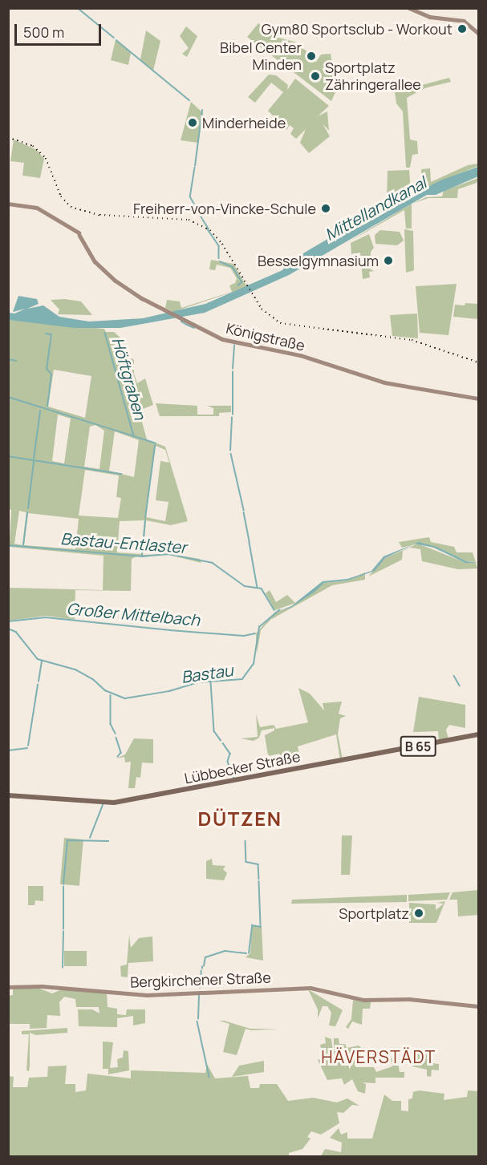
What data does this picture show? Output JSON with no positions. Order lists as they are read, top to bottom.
{
  "streets": {
    "main road": [
      "Königstraße",
      "B 65",
      "Lübbecker Straße",
      "Bergkirchener Straße"
    ]
  },
  "districts": ["DÜTZEN", "HÄVERSTÄDT"],
  "water": [
    "Mittellandkanal",
    "Höftgraben",
    "Bastau-Entlaster",
    "Großer Mittelbach",
    "Bastau"
  ],
  "places": [
    "Gym80 Sportsclub - Workout",
    "Bibel Center Minden",
    "Sportplatz Zähringerallee",
    "Minderheide",
    "Freiherr-von-Vincke-Schule",
    "Besselgymnasium",
    "Sportplatz"
  ],
  "scale_bar": "500 m"
}
